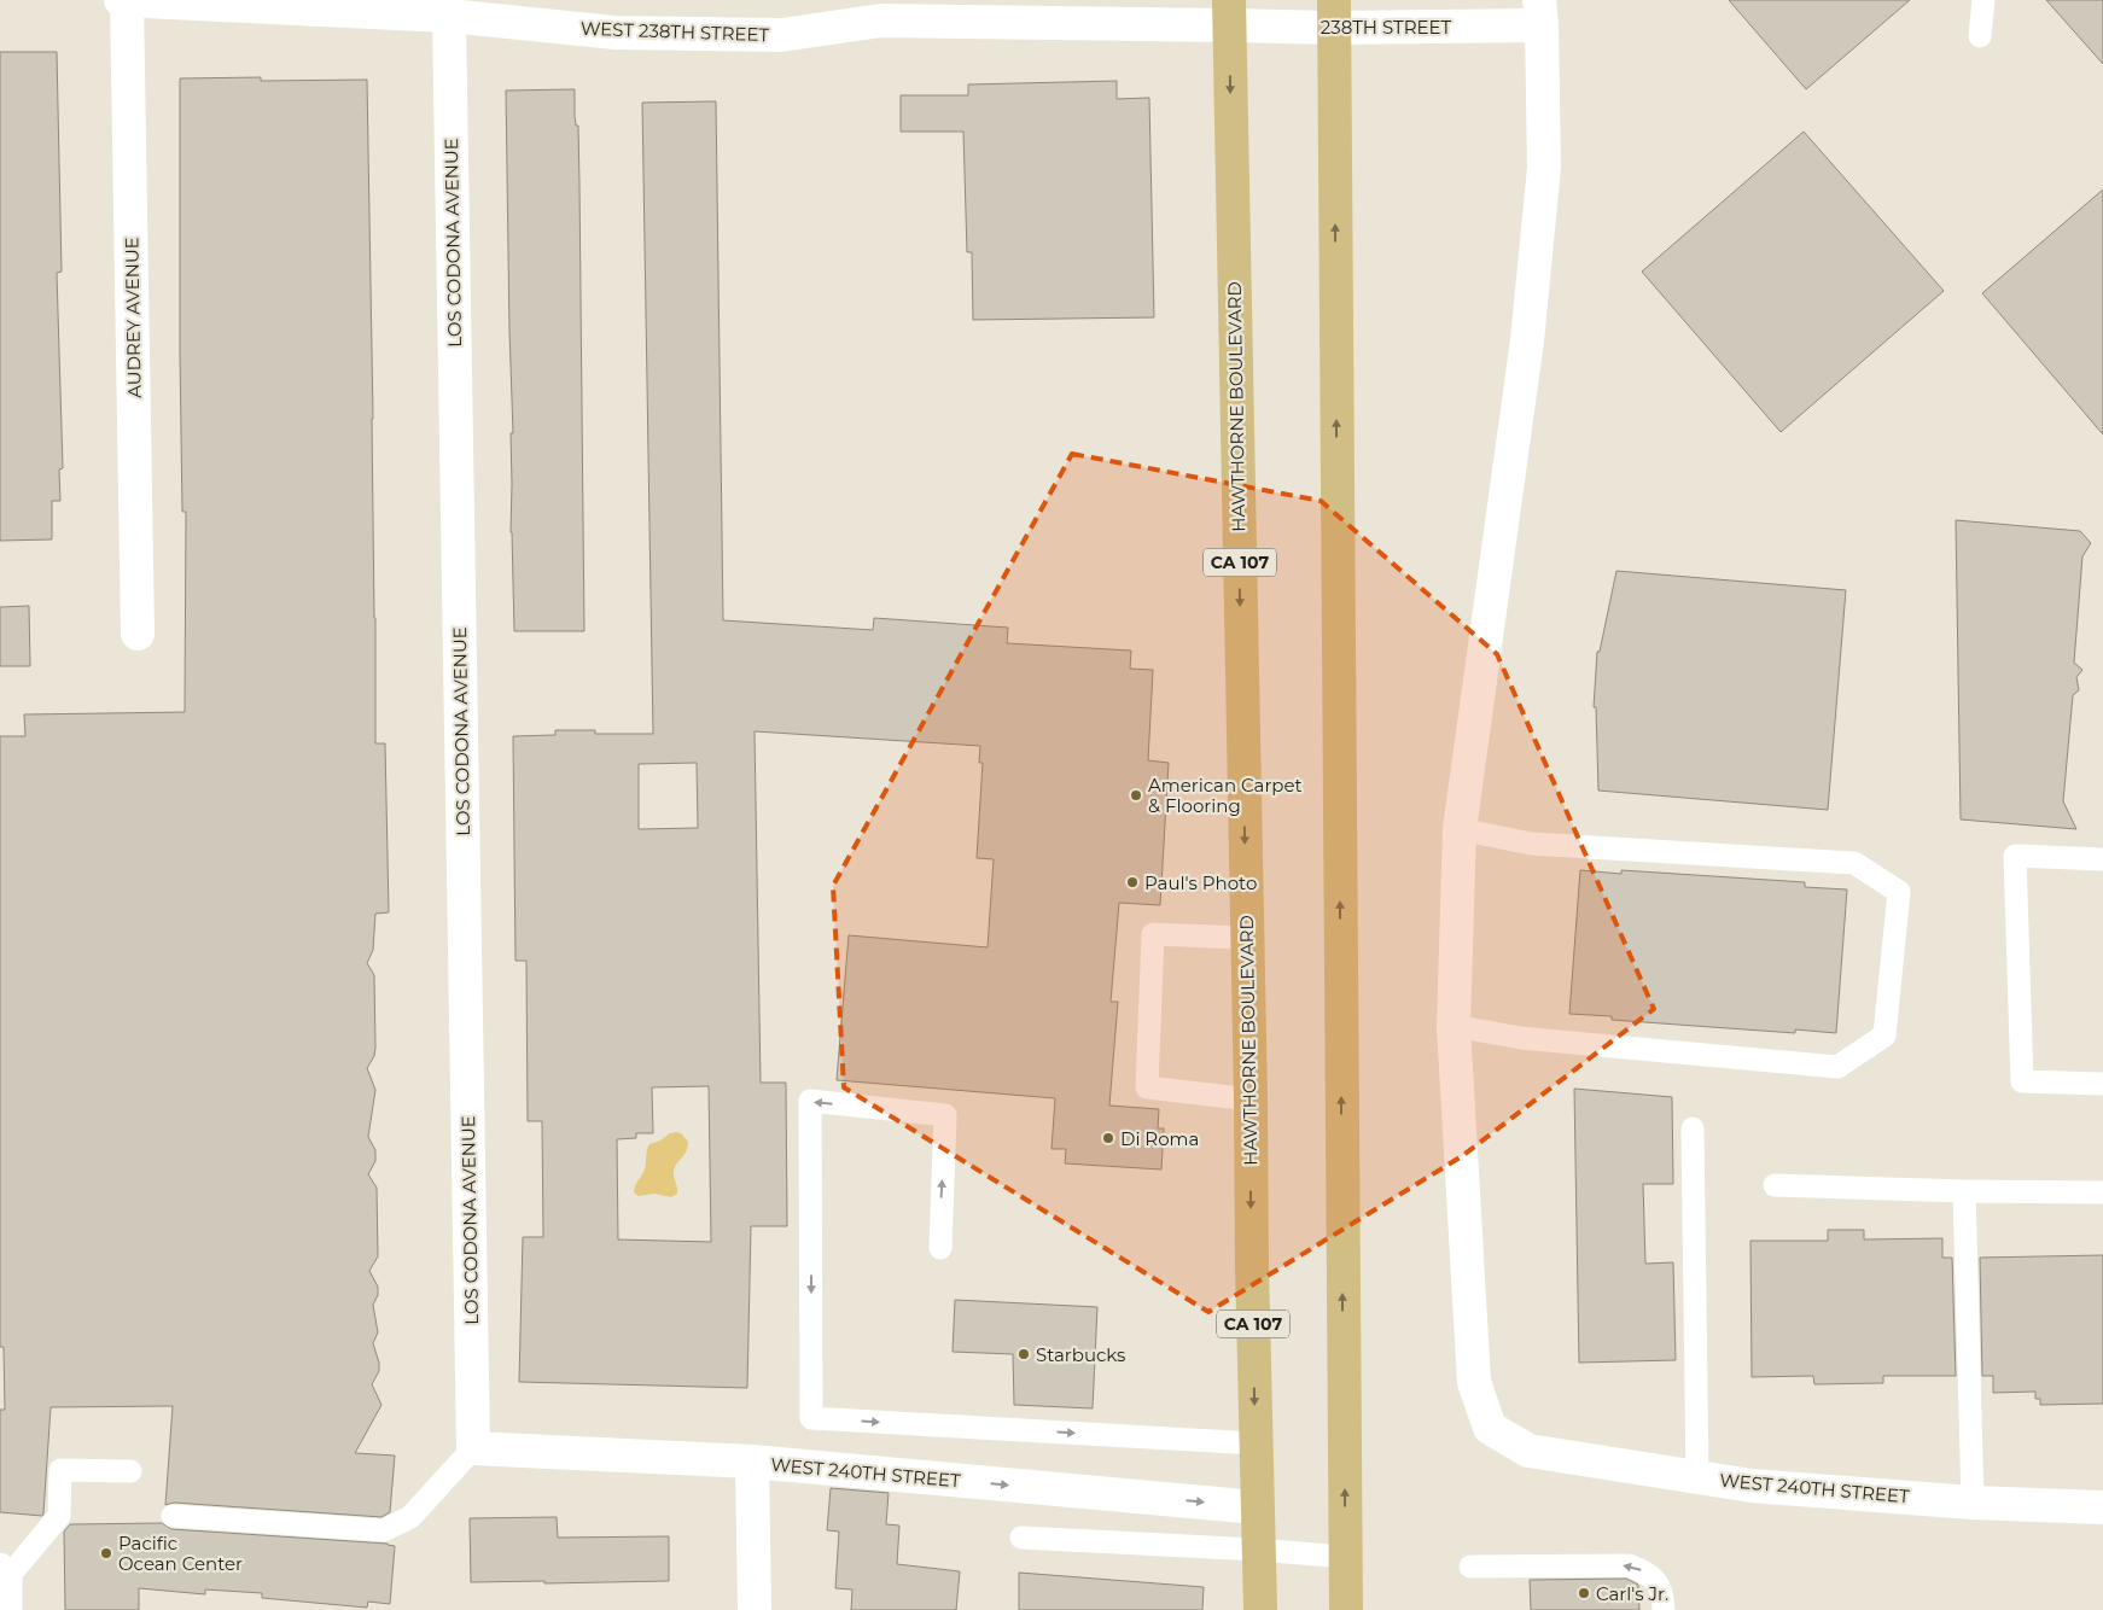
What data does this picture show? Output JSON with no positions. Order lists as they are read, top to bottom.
{
  "streets": {
    "main road": ["HAWTHORNE BOULEVARD", "CA 107"],
    "street": [
      "238TH STREET",
      "WEST 238TH STREET",
      "LOS CODONA AVENUE",
      "AUDREY AVENUE",
      "WEST 240TH STREET"
    ]
  },
  "crossings": [
    ["238TH STREET", "WEST 238TH STREET"],
    ["238TH STREET", "HAWTHORNE BOULEVARD"],
    ["WEST 238TH STREET", "LOS CODONA AVENUE"],
    ["WEST 238TH STREET", "AUDREY AVENUE"],
    ["WEST 238TH STREET", "HAWTHORNE BOULEVARD"],
    ["LOS CODONA AVENUE", "WEST 240TH STREET"],
    ["HAWTHORNE BOULEVARD", "WEST 240TH STREET"]
  ],
  "places": [
    "American Carpet & Flooring",
    "Paul's Photo",
    "Di Roma",
    "Starbucks",
    "Pacific Ocean Center",
    "Carl's Jr."
  ]
}
